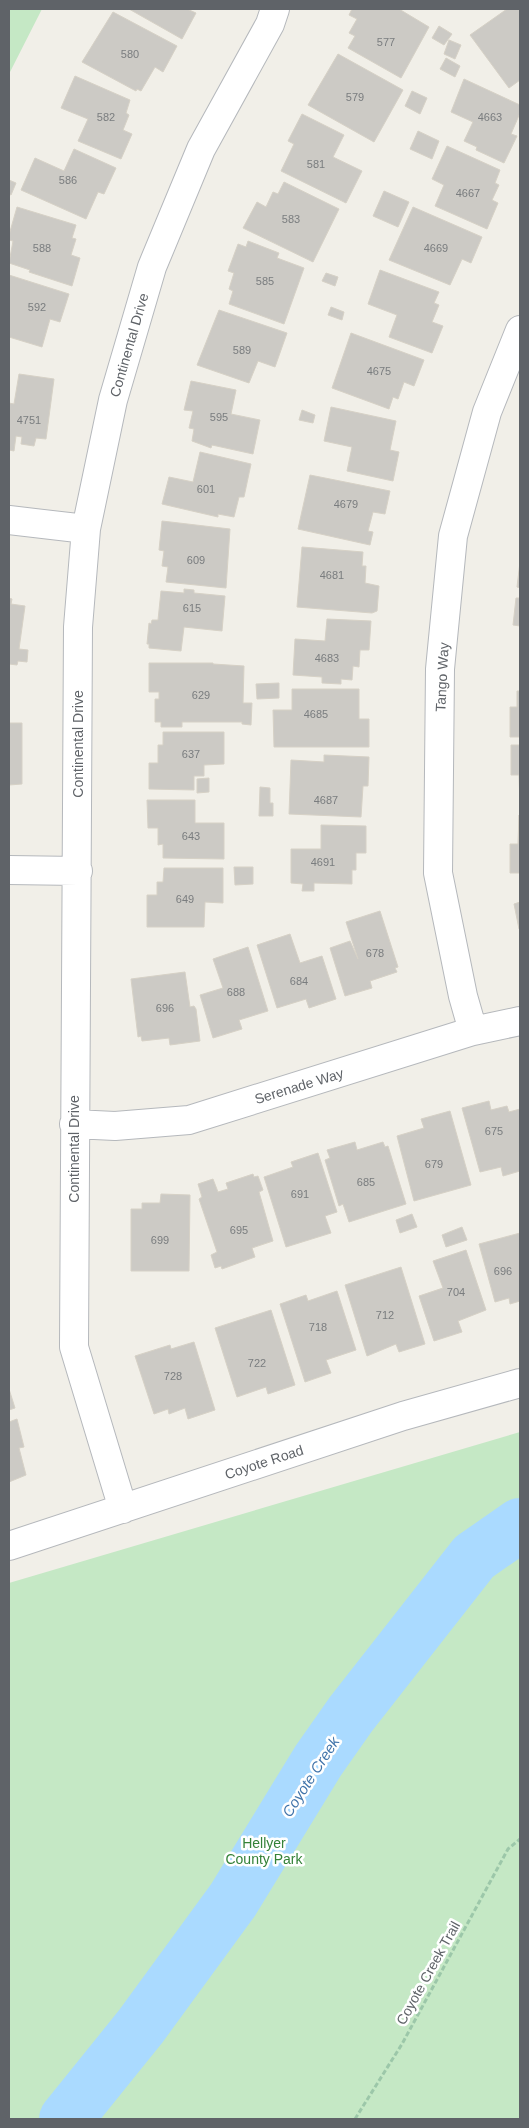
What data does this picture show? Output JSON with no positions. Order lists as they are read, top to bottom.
{
  "streets": {
    "street": [
      "Continental Drive",
      "Tango Way",
      "Serenade Way",
      "Coyote Road"
    ],
    "path": ["Coyote Creek Trail"]
  },
  "crossings": [
    ["Continental Drive", "Serenade Way"],
    ["Continental Drive", "Coyote Road"],
    ["Tango Way", "Serenade Way"]
  ],
  "water": ["Coyote Creek"],
  "parks": ["Hellyer County Park"],
  "house_numbers": [
    "577",
    "580",
    "579",
    "582",
    "4663",
    "581",
    "586",
    "4667",
    "583",
    "588",
    "4669",
    "585",
    "592",
    "589",
    "4675",
    "595",
    "4751",
    "601",
    "4679",
    "609",
    "4681",
    "615",
    "4683",
    "629",
    "4685",
    "637",
    "4687",
    "643",
    "4691",
    "649",
    "678",
    "684",
    "688",
    "696",
    "675",
    "679",
    "685",
    "691",
    "695",
    "699",
    "696",
    "704",
    "712",
    "718",
    "722",
    "728"
  ]
}
